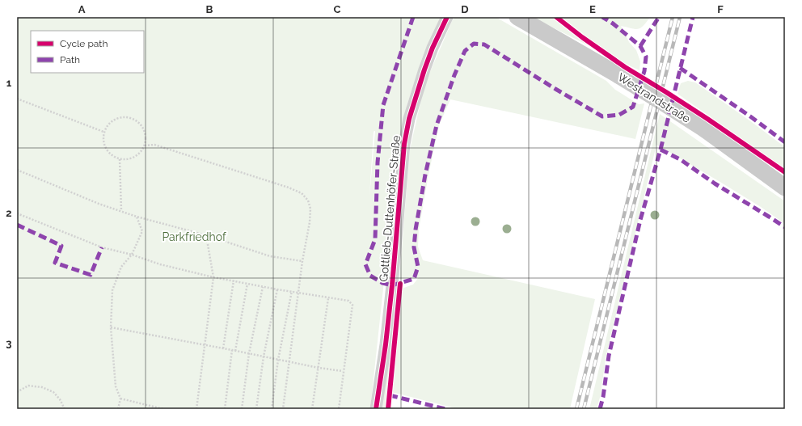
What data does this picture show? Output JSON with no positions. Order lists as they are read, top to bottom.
{
  "streets": {
    "main road": ["Westrandstraße"],
    "street": ["Gottlieb-Duttenhöfer-Straße"]
  },
  "parks": ["Parkfriedhof"],
  "legend": ["Cycle path", "Path"],
  "grid": {
    "columns": [
      "A",
      "B",
      "C",
      "D",
      "E",
      "F"
    ],
    "rows": ["1", "2", "3"]
  }
}
